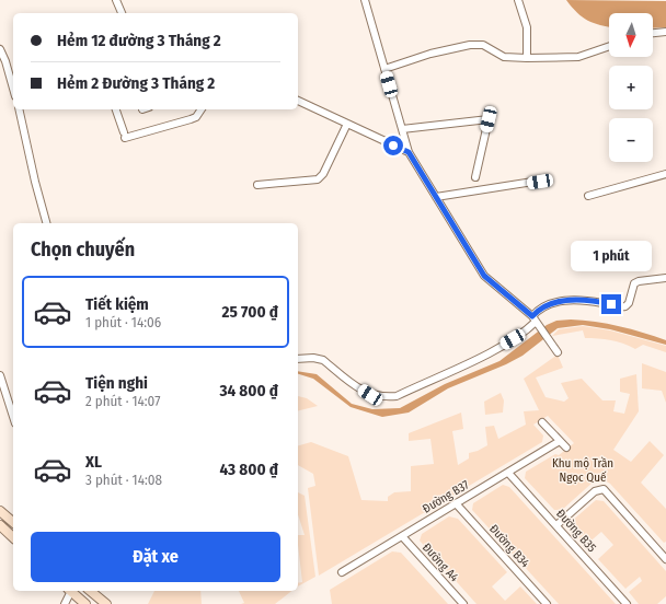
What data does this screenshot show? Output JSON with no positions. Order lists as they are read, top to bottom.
{
  "streets": {
    "street": [
      "Đường B37",
      "Đường B35",
      "Đường B34",
      "Đường A4"
    ]
  },
  "crossings": [
    ["Đường B37", "Đường B35"],
    ["Đường B37", "Đường B34"],
    ["Đường B37", "Đường A4"]
  ],
  "parks": ["Khu mộ Trần Ngọc Quế"],
  "north": "bottom",
  "page": {
    "map_buttons": ["+", "−"],
    "banner": ["Hẻm 12 đường 3 Tháng 2", "Hẻm 2 Đường 3 Tháng 2"],
    "heading": "Chọn chuyến",
    "bubble": "1 phút",
    "list": [
      {
        "name": "Tiết kiệm",
        "note": "1 phút · 14:06",
        "value": "25 700 ₫"
      },
      {
        "name": "Tiện nghi",
        "note": "2 phút · 14:07",
        "value": "34 800 ₫"
      },
      {
        "name": "XL",
        "note": "3 phút · 14:08",
        "value": "43 800 ₫"
      }
    ],
    "buttons": "Đặt xe"
  }
}
